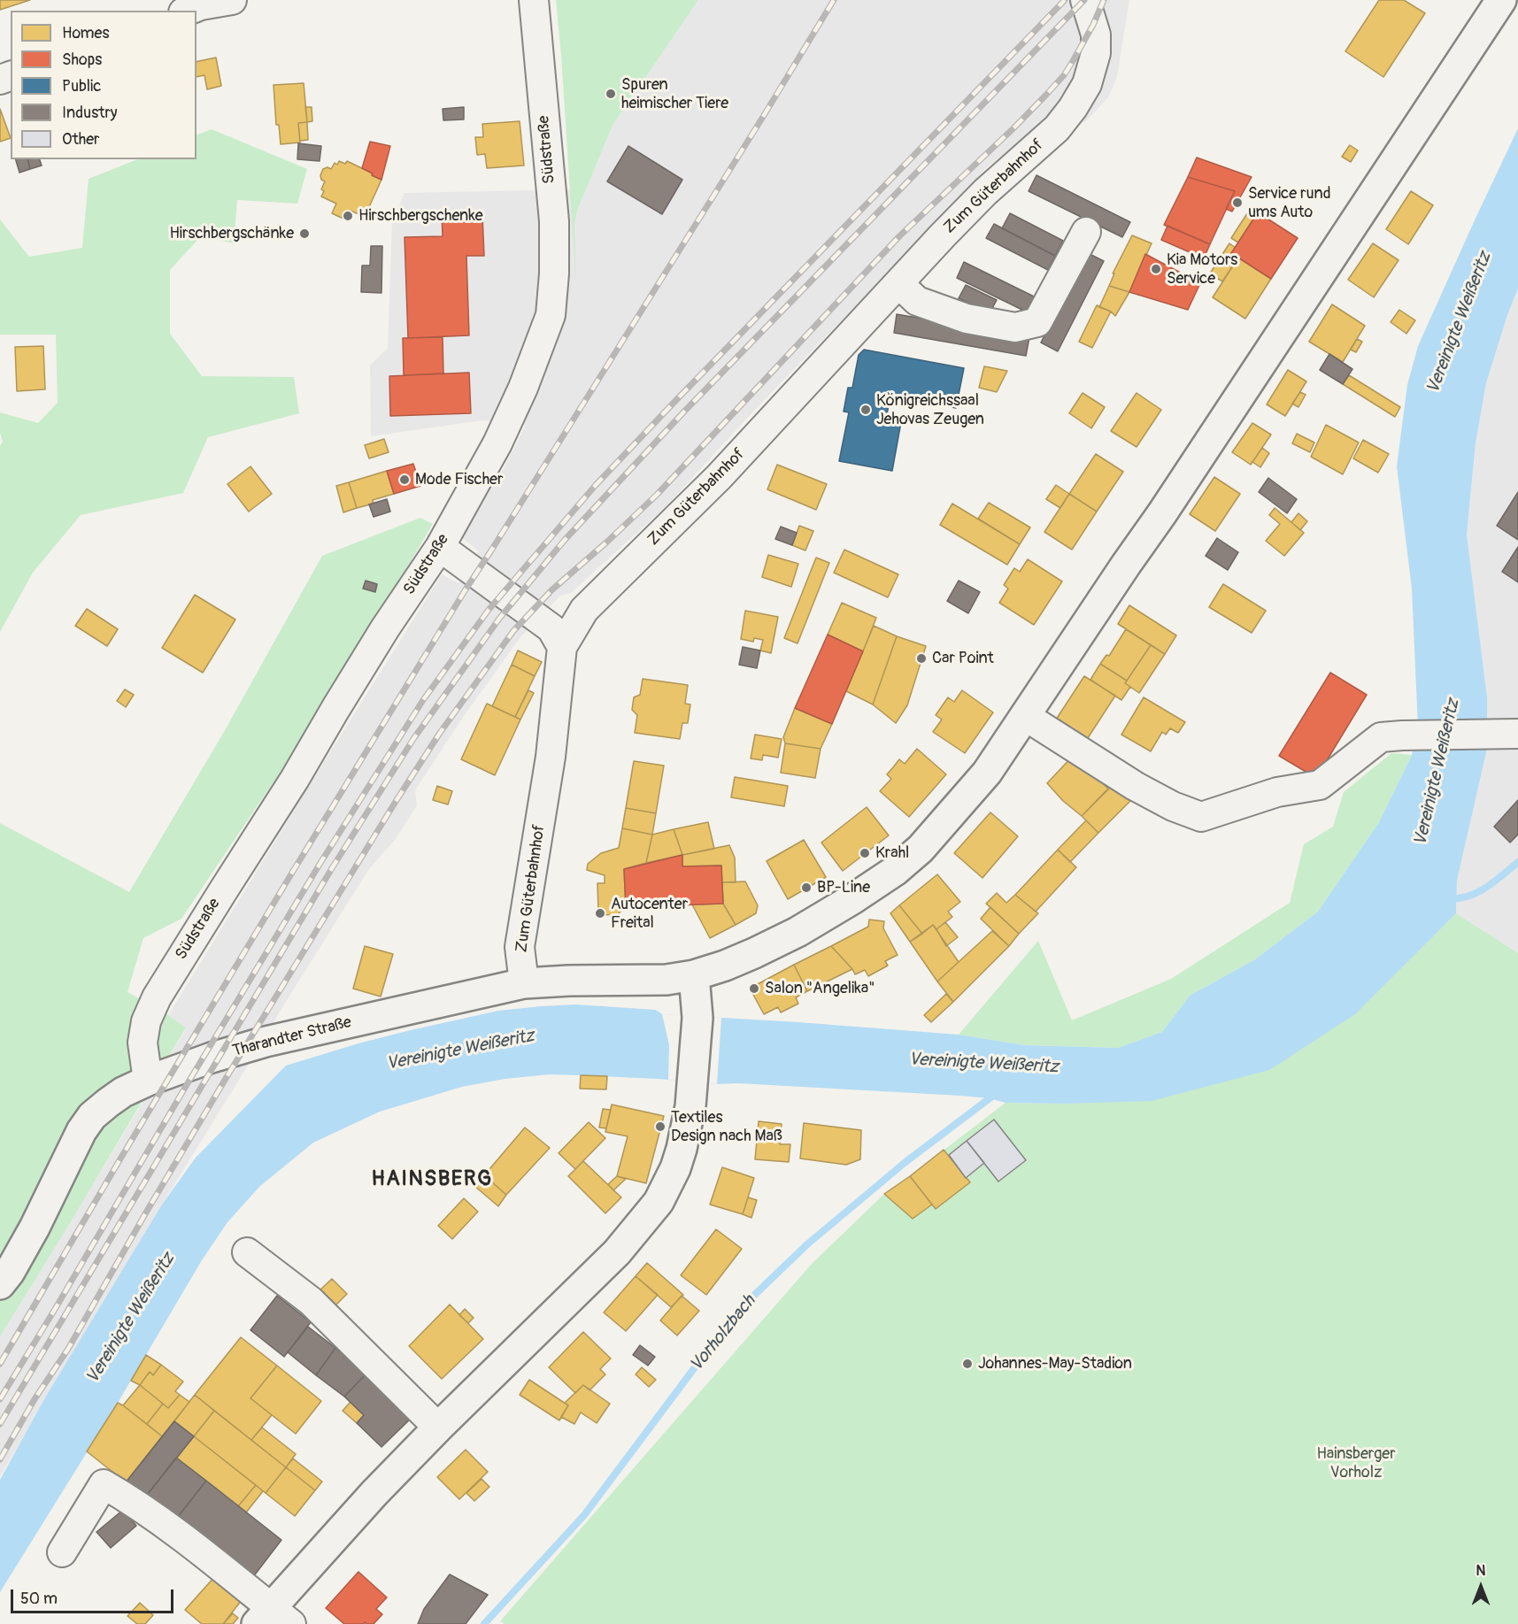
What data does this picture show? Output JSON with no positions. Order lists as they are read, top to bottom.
{
  "streets": {
    "main road": ["Tharandter Straße"],
    "street": ["Südstraße", "Zum Güterbahnhof"]
  },
  "crossings": [
    ["Südstraße", "Tharandter Straße"],
    ["Zum Güterbahnhof", "Tharandter Straße"]
  ],
  "districts": ["HAINSBERG"],
  "water": ["Vereinigte Weißeritz", "Vorholzbach"],
  "parks": ["Hainsberger Vorholz"],
  "places": [
    "Spuren heimischer Tiere",
    "Service rund ums Auto",
    "Hirschbergschenke",
    "Hirschbergschänke",
    "Kia Motors Service",
    "Königreichssaal Jehovas Zeugen",
    "Mode Fischer",
    "Car Point",
    "Krahl",
    "BP-Line",
    "Autocenter Freital",
    "Salon \"Angelika\"",
    "Textiles Design nach Maß",
    "Johannes-May-Stadion"
  ],
  "legend": [
    "Homes",
    "Shops",
    "Public",
    "Industry",
    "Other"
  ],
  "scale_bar": "50 m",
  "north": "top"
}
